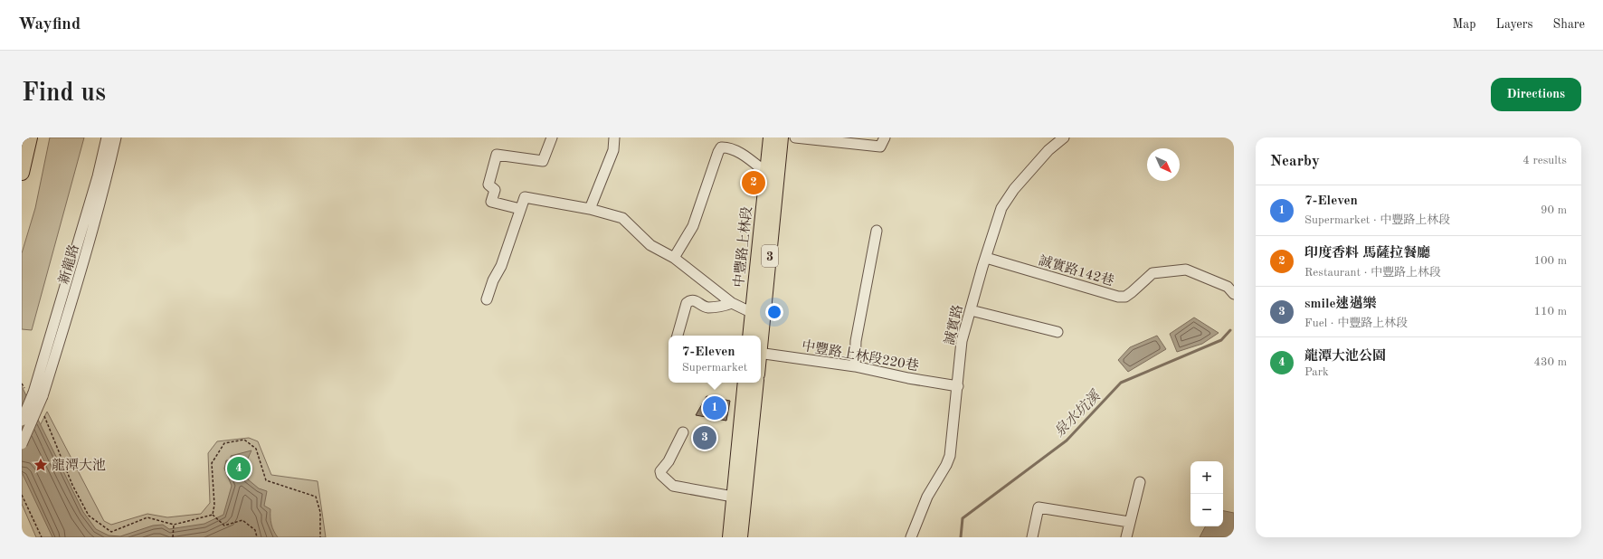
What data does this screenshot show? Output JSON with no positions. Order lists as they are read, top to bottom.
{
  "streets": {
    "main road": ["中豐路上林段", "3"],
    "street": [
      "新龍路",
      "誠實路142巷",
      "誠實路",
      "中豐路上林段220巷"
    ]
  },
  "crossings": [
    ["誠實路142巷", "誠實路"],
    ["誠實路", "中豐路上林段220巷"]
  ],
  "water": ["泉水坑溪"],
  "places": {
    "place": ["龍潭大池"]
  },
  "north": "bottom right",
  "page": {
    "header": "Wayfind",
    "nav": ["Map", "Layers", "Share"],
    "buttons": "Directions",
    "title": "Find us",
    "heading": ["Nearby", "4 results"],
    "pins": [
      "2",
      "1",
      "3",
      "4"
    ],
    "list": [
      {
        "mark": "1",
        "name": "7-Eleven",
        "note": "Supermarket · 中豐路上林段",
        "value": "90 m"
      },
      {
        "mark": "2",
        "name": "印度香料 馬薩拉餐廳",
        "note": "Restaurant · 中豐路上林段",
        "value": "100 m"
      },
      {
        "mark": "3",
        "name": "smile速邁樂",
        "note": "Fuel · 中豐路上林段",
        "value": "110 m"
      },
      {
        "mark": "4",
        "name": "龍潭大池公園",
        "note": "Park",
        "value": "430 m"
      }
    ],
    "popup": ["7-Eleven", "Supermarket"],
    "map_buttons": ["+", "−"]
  }
}
